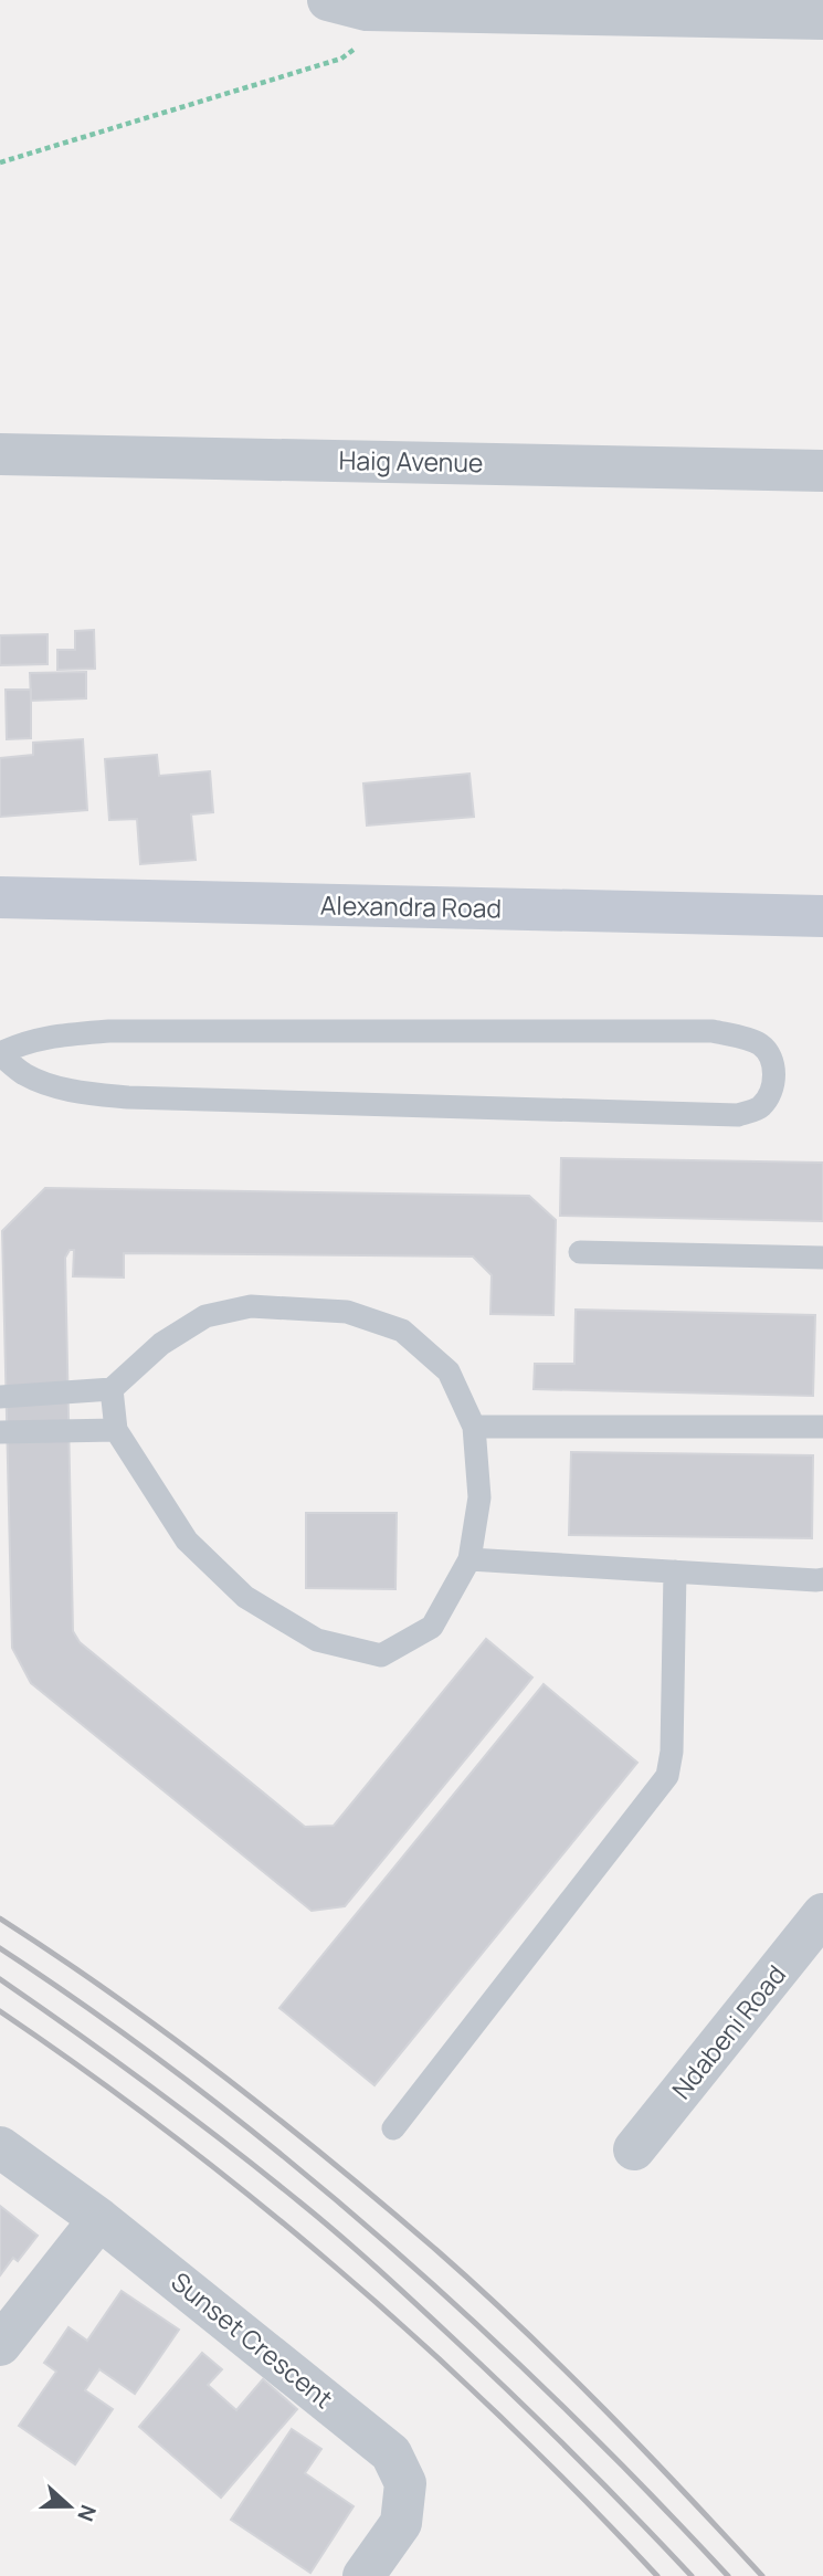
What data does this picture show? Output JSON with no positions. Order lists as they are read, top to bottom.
{
  "streets": {
    "street": [
      "Haig Avenue",
      "Alexandra Road",
      "Ndabeni Road",
      "Sunset Crescent"
    ]
  },
  "north": "right"
}
